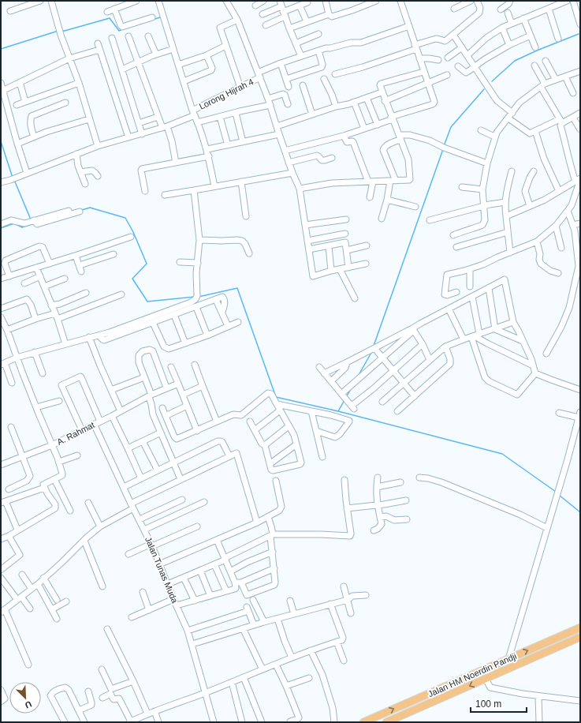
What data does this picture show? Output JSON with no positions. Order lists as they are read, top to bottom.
{
  "streets": {
    "main road": ["Jalan HM Noerdin Pandji"],
    "street": ["Lorong Hijrah 4", "A. Rahmat", "Jalan Tunas Muda"]
  },
  "crossings": [
    ["A. Rahmat", "Jalan Tunas Muda"]
  ],
  "scale_bar": "100 m",
  "north": "bottom right"
}
